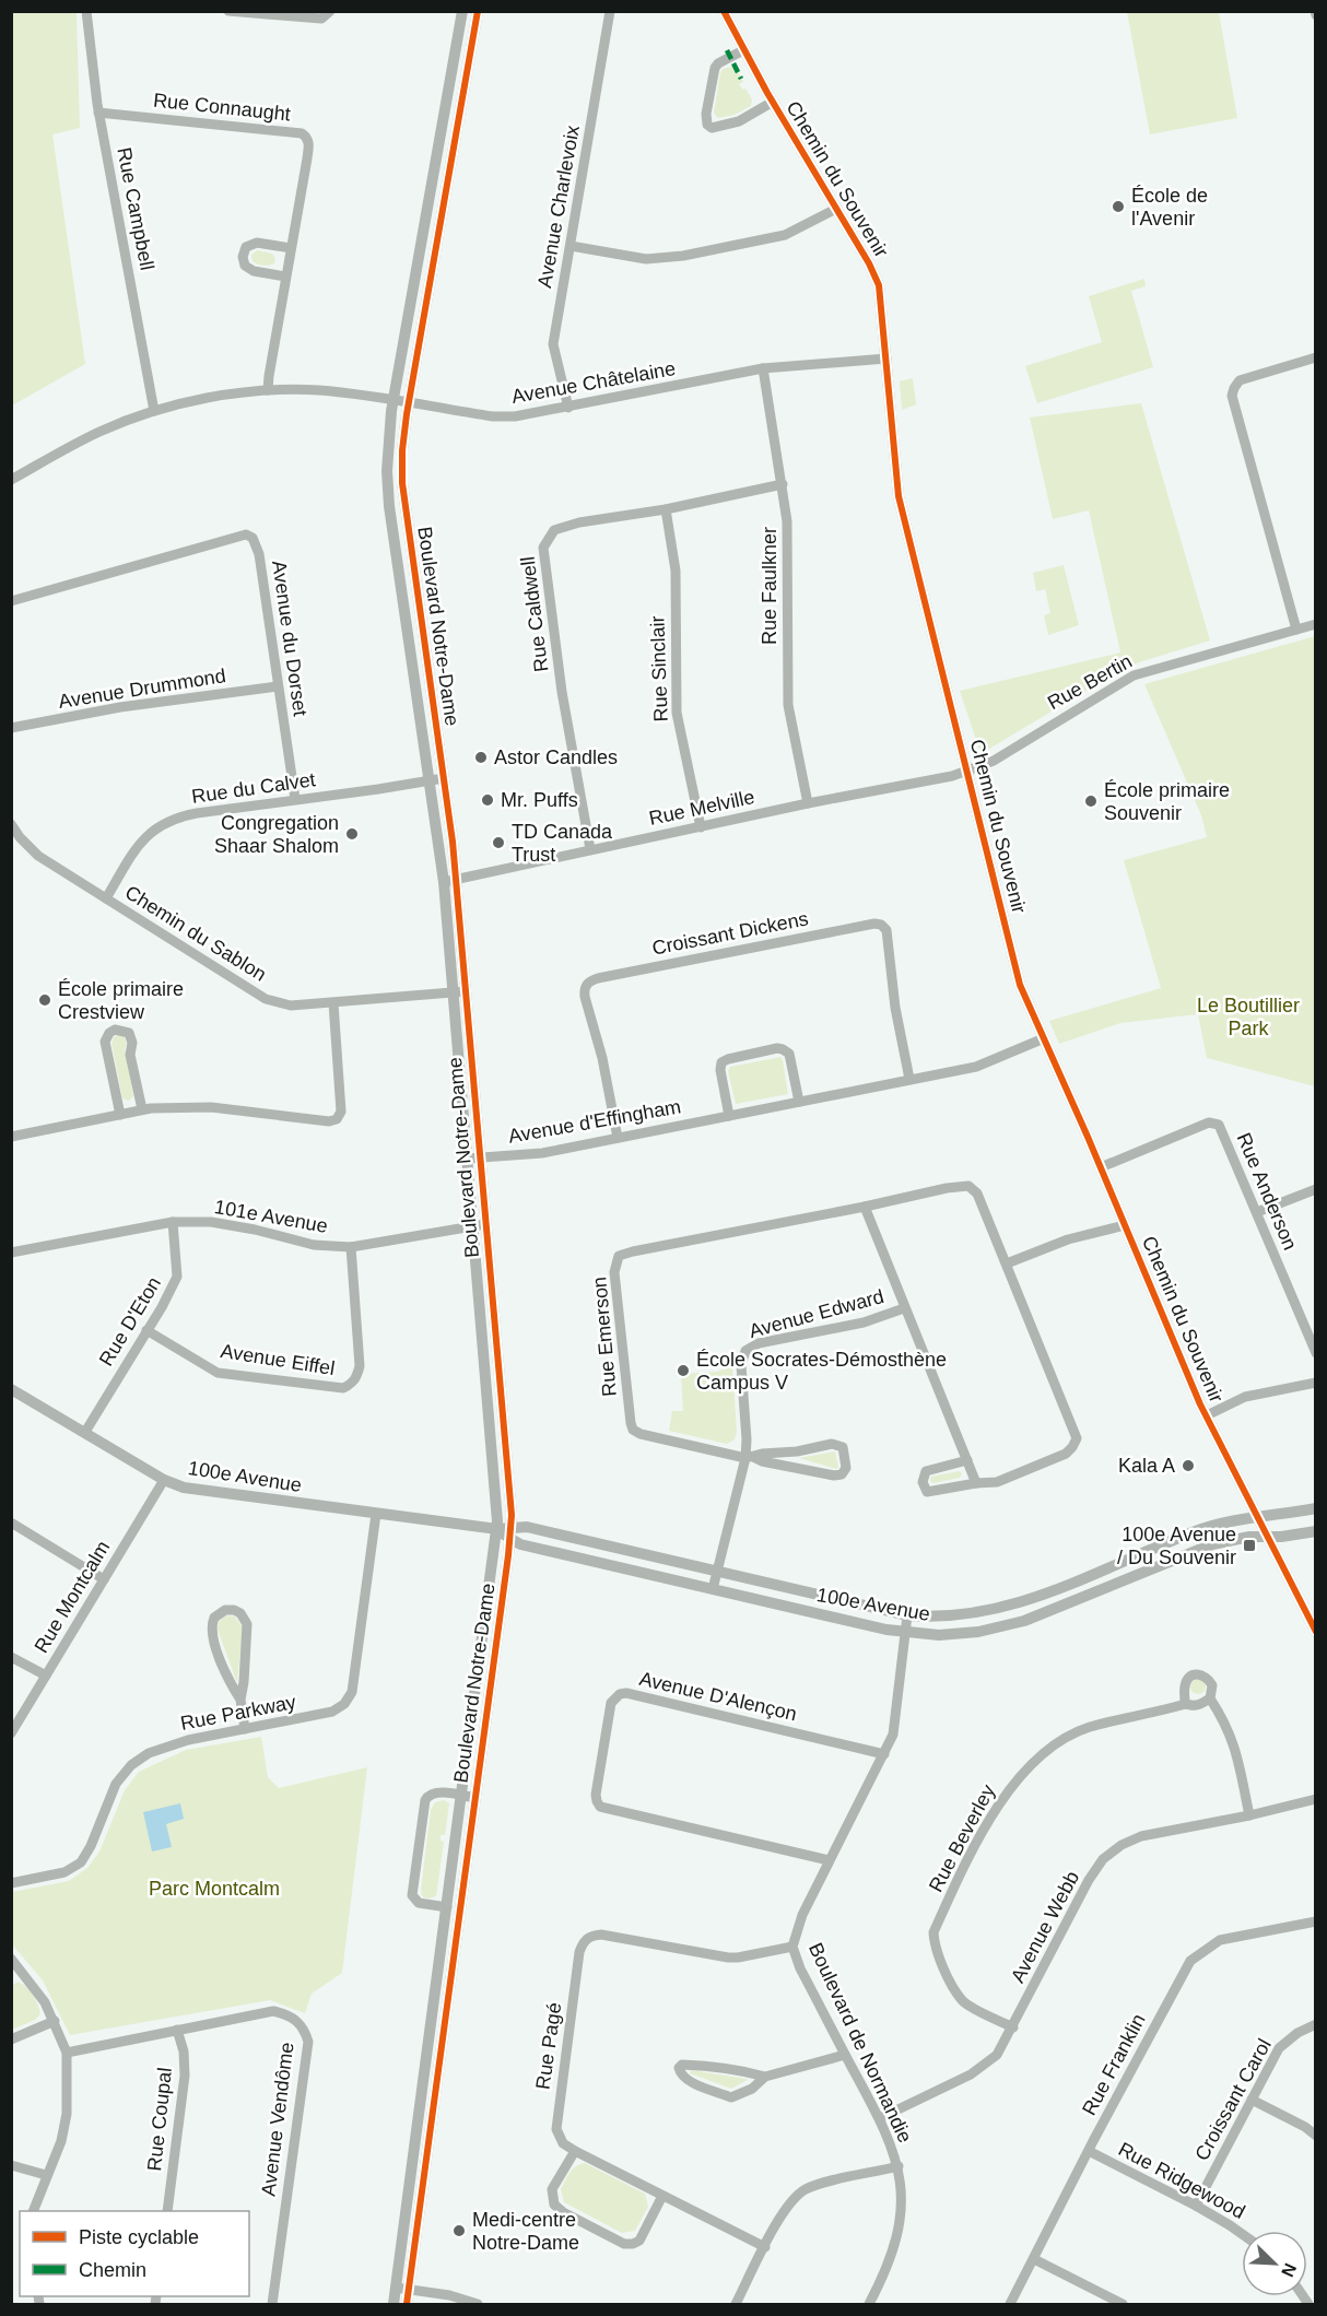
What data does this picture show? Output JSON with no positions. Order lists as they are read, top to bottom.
{
  "streets": {
    "street": [
      "Rue Connaught",
      "Chemin du Souvenir",
      "Avenue Charlevoix",
      "Rue Campbell",
      "Avenue Châtelaine",
      "Rue Faulkner",
      "Rue Caldwell",
      "Boulevard Notre-Dame",
      "Avenue du Dorset",
      "Rue Sinclair",
      "Rue Bertin",
      "Avenue Drummond",
      "Rue du Calvet",
      "Rue Melville",
      "Chemin du Sablon",
      "Croissant Dickens",
      "Avenue d'Effingham",
      "Rue Anderson",
      "101e Avenue",
      "Avenue Edward",
      "Rue D'Eton",
      "Rue Emerson",
      "Avenue Eiffel",
      "100e Avenue",
      "Rue Montcalm",
      "Avenue D'Alençon",
      "Rue Parkway",
      "Rue Beverley",
      "Avenue Webb",
      "Boulevard de Normandie",
      "Rue Pagé",
      "Rue Franklin",
      "Croissant Carol",
      "Rue Coupal",
      "Avenue Vendôme",
      "Rue Ridgewood"
    ]
  },
  "crossings": [
    ["Rue Connaught", "Rue Campbell"],
    ["Rue Connaught", "Avenue Châtelaine"],
    ["Chemin du Souvenir", "Avenue Châtelaine"],
    ["Chemin du Souvenir", "Rue Bertin"],
    ["Chemin du Souvenir", "Rue Melville"],
    ["Chemin du Souvenir", "Avenue d'Effingham"],
    ["Chemin du Souvenir", "Rue Anderson"],
    ["Chemin du Souvenir", "100e Avenue"],
    ["Avenue Charlevoix", "Avenue Châtelaine"],
    ["Rue Campbell", "Avenue Châtelaine"],
    ["Avenue Châtelaine", "Rue Faulkner"],
    ["Avenue Châtelaine", "Boulevard Notre-Dame"],
    ["Rue Faulkner", "Rue Caldwell"],
    ["Rue Faulkner", "Rue Melville"],
    ["Rue Caldwell", "Rue Sinclair"],
    ["Rue Caldwell", "Rue Melville"],
    ["Boulevard Notre-Dame", "Rue du Calvet"],
    ["Boulevard Notre-Dame", "Rue Melville"],
    ["Boulevard Notre-Dame", "Chemin du Sablon"],
    ["Boulevard Notre-Dame", "Avenue d'Effingham"],
    ["Boulevard Notre-Dame", "101e Avenue"],
    ["Boulevard Notre-Dame", "100e Avenue"],
    ["Avenue du Dorset", "Avenue Drummond"],
    ["Avenue du Dorset", "Rue du Calvet"],
    ["Rue Sinclair", "Rue Melville"],
    ["Rue Bertin", "Rue Melville"],
    ["Rue du Calvet", "Chemin du Sablon"],
    ["Croissant Dickens", "Avenue d'Effingham"],
    ["101e Avenue", "Rue D'Eton"],
    ["101e Avenue", "Avenue Eiffel"],
    ["Avenue Edward", "Rue Emerson"],
    ["Avenue Edward", "100e Avenue"],
    ["Rue D'Eton", "Avenue Eiffel"],
    ["Rue D'Eton", "100e Avenue"],
    ["100e Avenue", "Rue Montcalm"],
    ["100e Avenue", "Rue Parkway"],
    ["100e Avenue", "Boulevard de Normandie"],
    ["Avenue D'Alençon", "Boulevard de Normandie"],
    ["Rue Beverley", "Avenue Webb"],
    ["Avenue Webb", "Boulevard de Normandie"],
    ["Boulevard de Normandie", "Rue Pagé"],
    ["Rue Franklin", "Rue Ridgewood"],
    ["Croissant Carol", "Rue Ridgewood"],
    ["Rue Coupal", "Avenue Vendôme"]
  ],
  "parks": ["Le Boutillier Park", "Parc Montcalm"],
  "places": {
    "other": [
      "École de l'Avenir",
      "Astor Candles",
      "Mr. Puffs",
      "École primaire Souvenir",
      "Congregation Shaar Shalom",
      "TD Canada Trust",
      "École primaire Crestview",
      "École Socrates-Démosthène Campus V",
      "Kala A",
      "Medi-centre Notre-Dame"
    ],
    "transit": ["100e Avenue / Du Souvenir"]
  },
  "legend": ["Piste cyclable", "Chemin"],
  "north": "bottom right"
}
